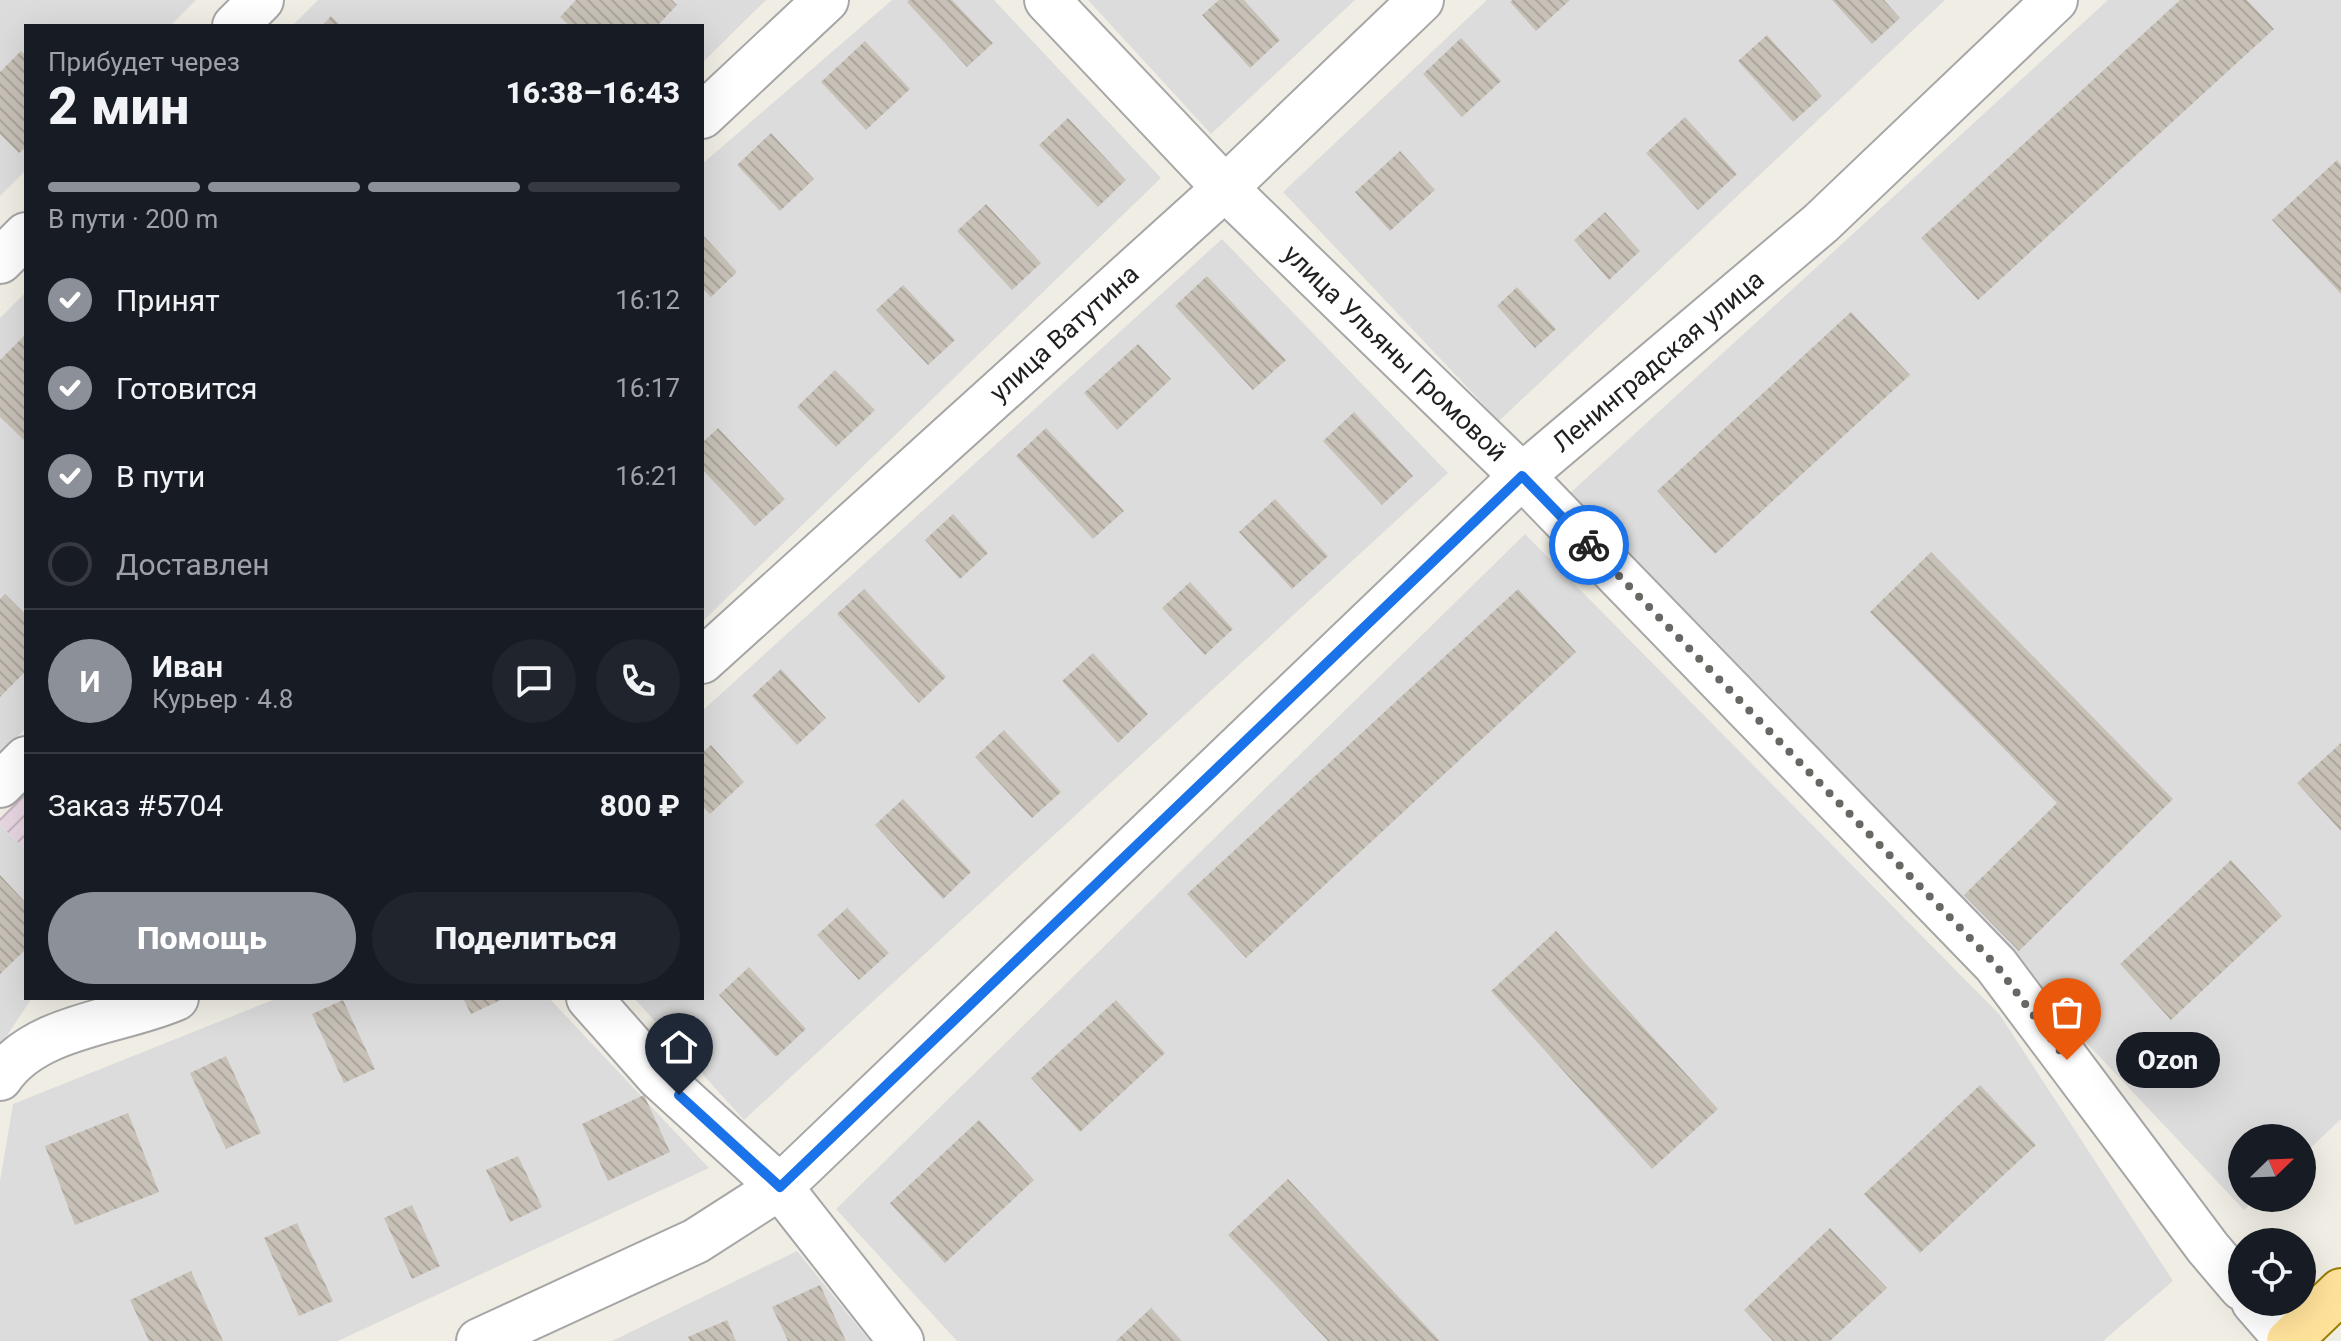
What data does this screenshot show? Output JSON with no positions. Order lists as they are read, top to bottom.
{
  "streets": {
    "street": ["улица Ватутина", "улица Ульяны Громовой", "Ленинградская улица"]
  },
  "crossings": [
    ["улица Ватутина", "улица Ульяны Громовой"],
    ["улица Ульяны Громовой", "Ленинградская улица"]
  ],
  "places": ["Ozon"],
  "north": "top right",
  "page": {
    "heading": ["2 мин", "Прибудет через", "16:38–16:43"],
    "panel": [
      "Иван",
      "Курьер · 4.8",
      "Заказ #5704",
      "800 ₽"
    ],
    "bar": "В пути · 200 m",
    "list": [
      ["Принят", "16:12"],
      ["Готовится", "16:17"],
      ["В пути", "16:21"],
      "Доставлен"
    ],
    "round": "И",
    "buttons": ["Помощь", "Поделиться"],
    "bubble": "Ozon"
  }
}
